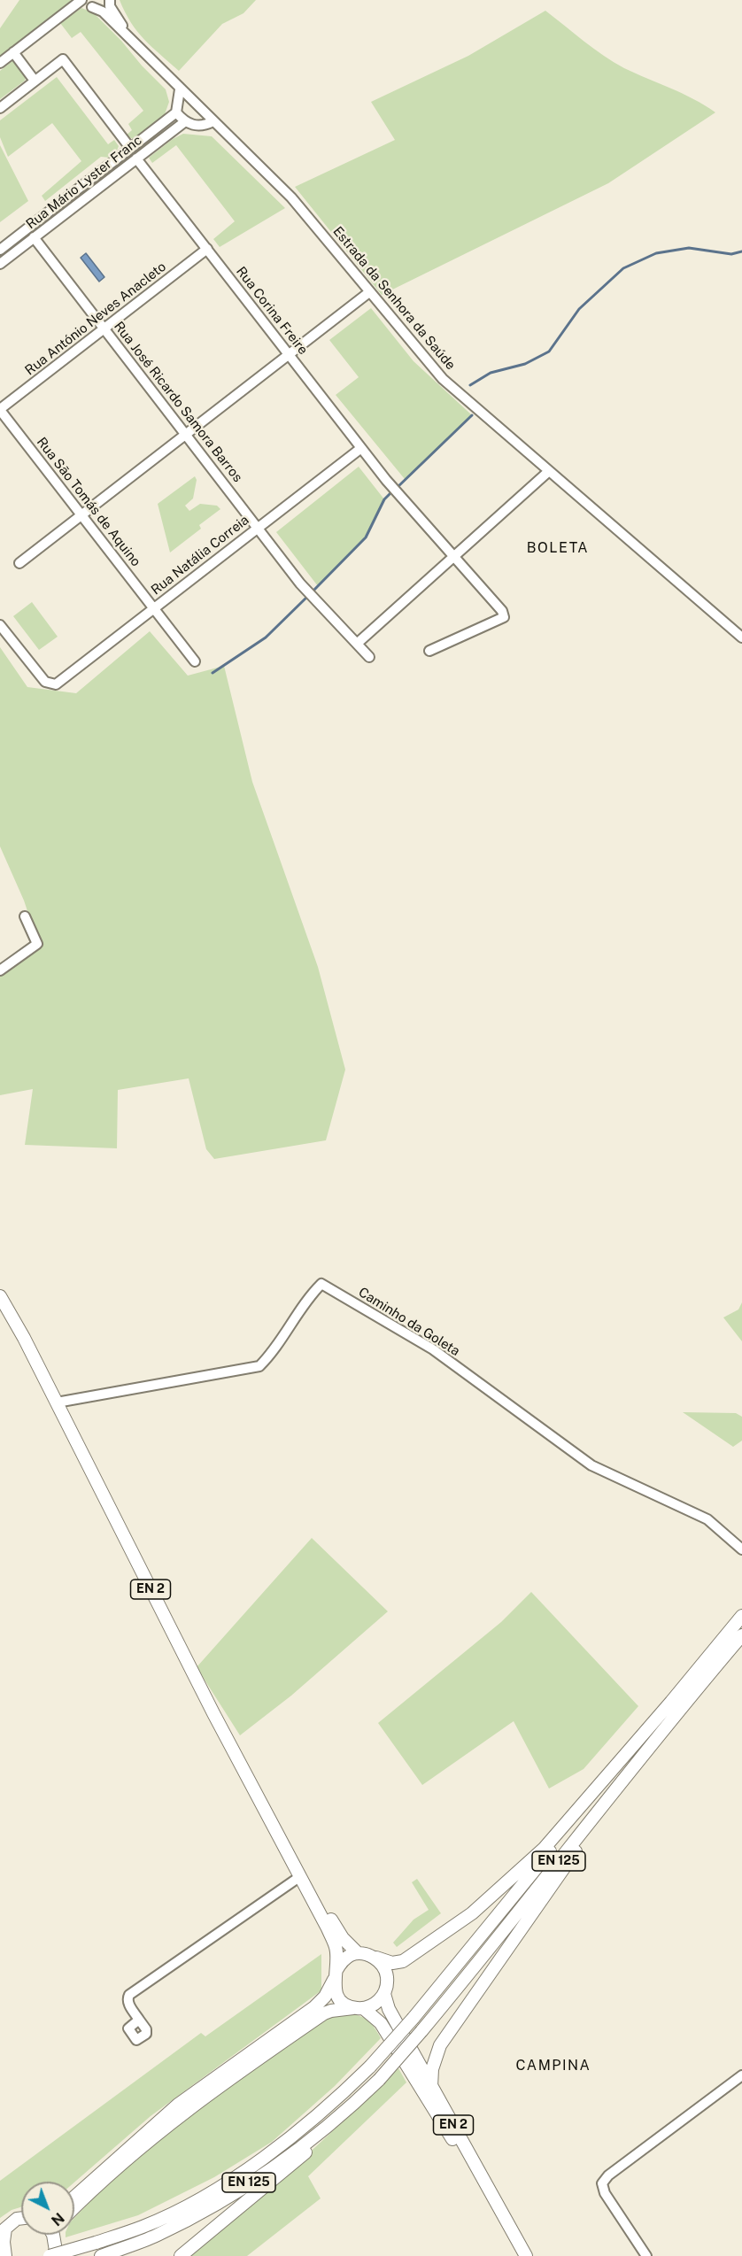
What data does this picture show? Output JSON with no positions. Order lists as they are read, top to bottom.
{
  "streets": {
    "main road": ["EN 2", "EN 125"],
    "street": [
      "Rua Mário Lyster Franc",
      "Estrada da Senhora da Saúde",
      "Rua Corina Freire",
      "Rua António Neves Anacleto",
      "Rua José Ricardo Samora Barros",
      "Rua São Tomás de Aquino",
      "Rua Natália Correia",
      "Caminho da Goleta"
    ]
  },
  "crossings": [
    ["Rua Mário Lyster Franc", "Rua Corina Freire"],
    ["Rua Mário Lyster Franc", "Rua José Ricardo Samora Barros"],
    ["Rua Corina Freire", "Rua António Neves Anacleto"],
    ["Rua Corina Freire", "Rua Natália Correia"],
    ["Rua António Neves Anacleto", "Rua José Ricardo Samora Barros"],
    ["Rua António Neves Anacleto", "Rua São Tomás de Aquino"],
    ["Rua José Ricardo Samora Barros", "Rua Natália Correia"],
    ["Rua São Tomás de Aquino", "Rua Natália Correia"],
    ["Caminho da Goleta", "EN 2"]
  ],
  "districts": ["BOLETA", "CAMPINA"],
  "north": "bottom right"
}
